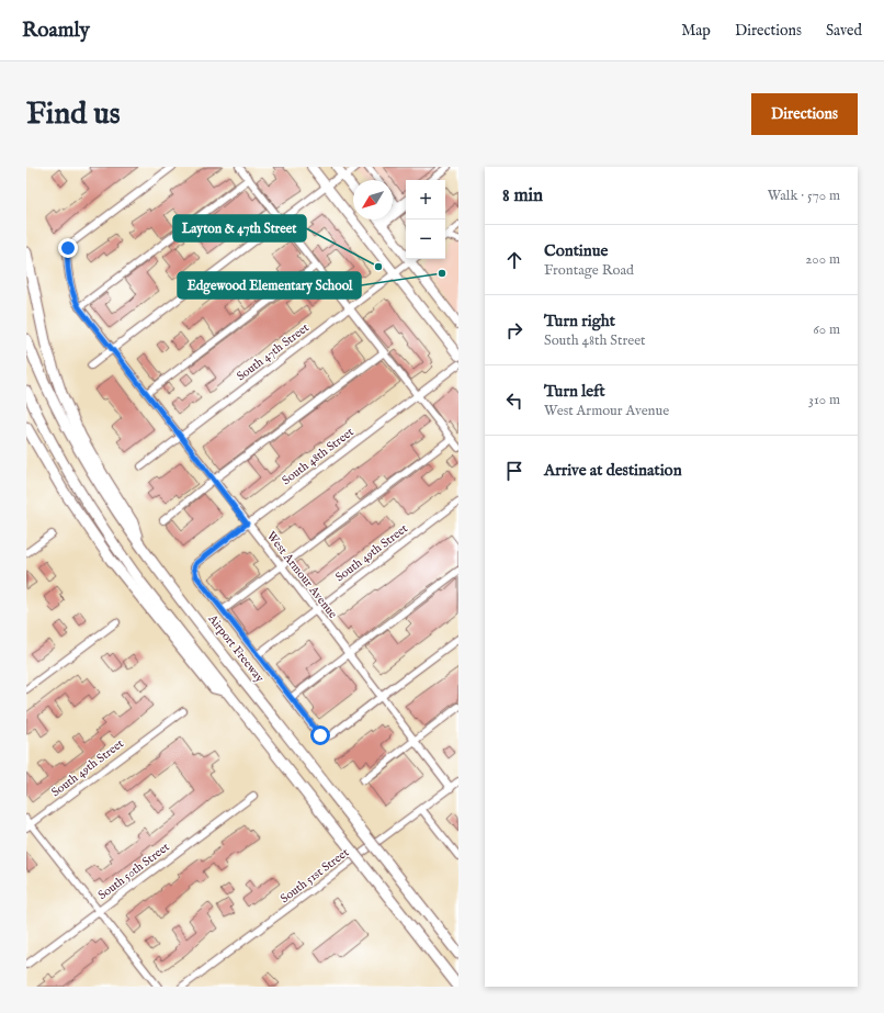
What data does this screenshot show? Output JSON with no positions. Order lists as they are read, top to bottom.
{
  "streets": {
    "highway": ["Airport Freeway"],
    "street": [
      "South 47th Street",
      "South 48th Street",
      "South 49th Street",
      "West Armour Avenue",
      "South 50th Street",
      "South 51st Street"
    ]
  },
  "crossings": [
    ["South 47th Street", "West Armour Avenue"],
    ["South 48th Street", "West Armour Avenue"],
    ["South 49th Street", "West Armour Avenue"],
    ["West Armour Avenue", "South 51st Street"]
  ],
  "places": ["Layton & 47th Street", "Edgewood Elementary School"],
  "north": "bottom left",
  "page": {
    "header": "Roamly",
    "nav": ["Map", "Directions", "Saved"],
    "buttons": "Directions",
    "title": "Find us",
    "heading": ["8 min", "Walk · 570 m"],
    "map_buttons": ["+", "−"],
    "list": [
      ["Continue", "Frontage Road", "200 m"],
      ["Turn right", "South 48th Street", "60 m"],
      ["Turn left", "West Armour Avenue", "310 m"],
      "Arrive at destination"
    ]
  }
}
